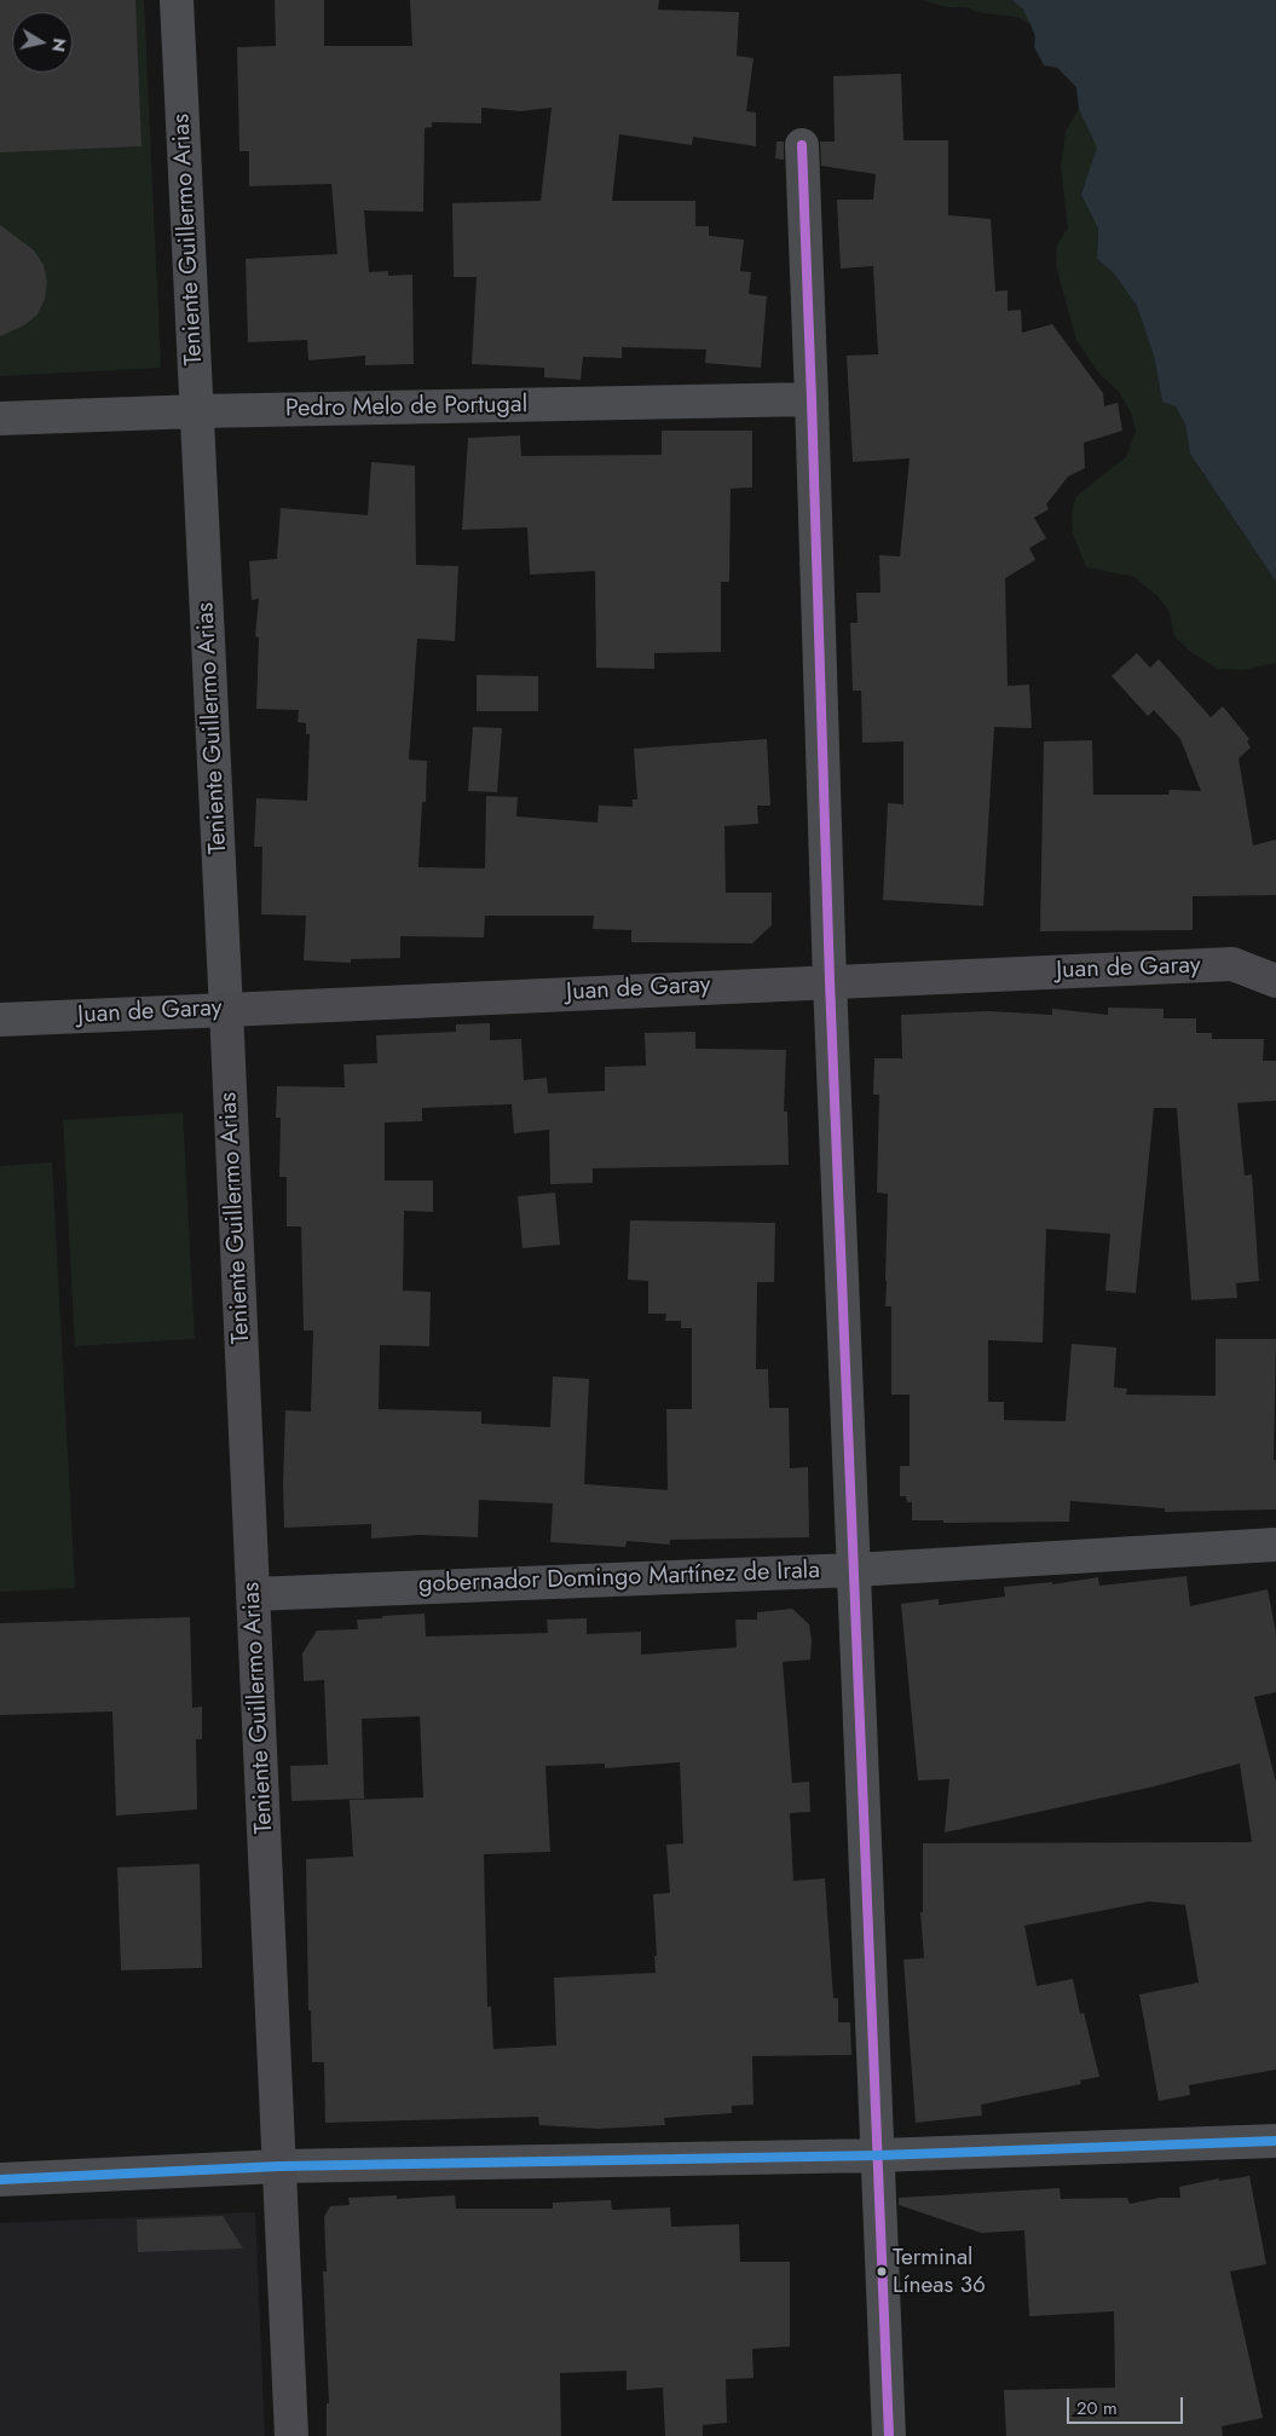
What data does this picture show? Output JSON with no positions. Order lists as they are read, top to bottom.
{
  "streets": {
    "street": [
      "Teniente Guillermo Arias",
      "Pedro Melo de Portugal",
      "Juan de Garay",
      "gobernador Domingo Martínez de Irala"
    ]
  },
  "crossings": [
    ["Teniente Guillermo Arias", "Pedro Melo de Portugal"],
    ["Teniente Guillermo Arias", "Juan de Garay"],
    ["Teniente Guillermo Arias", "gobernador Domingo Martínez de Irala"]
  ],
  "places": ["Terminal Líneas 36"],
  "scale_bar": "20 m",
  "north": "right"
}
